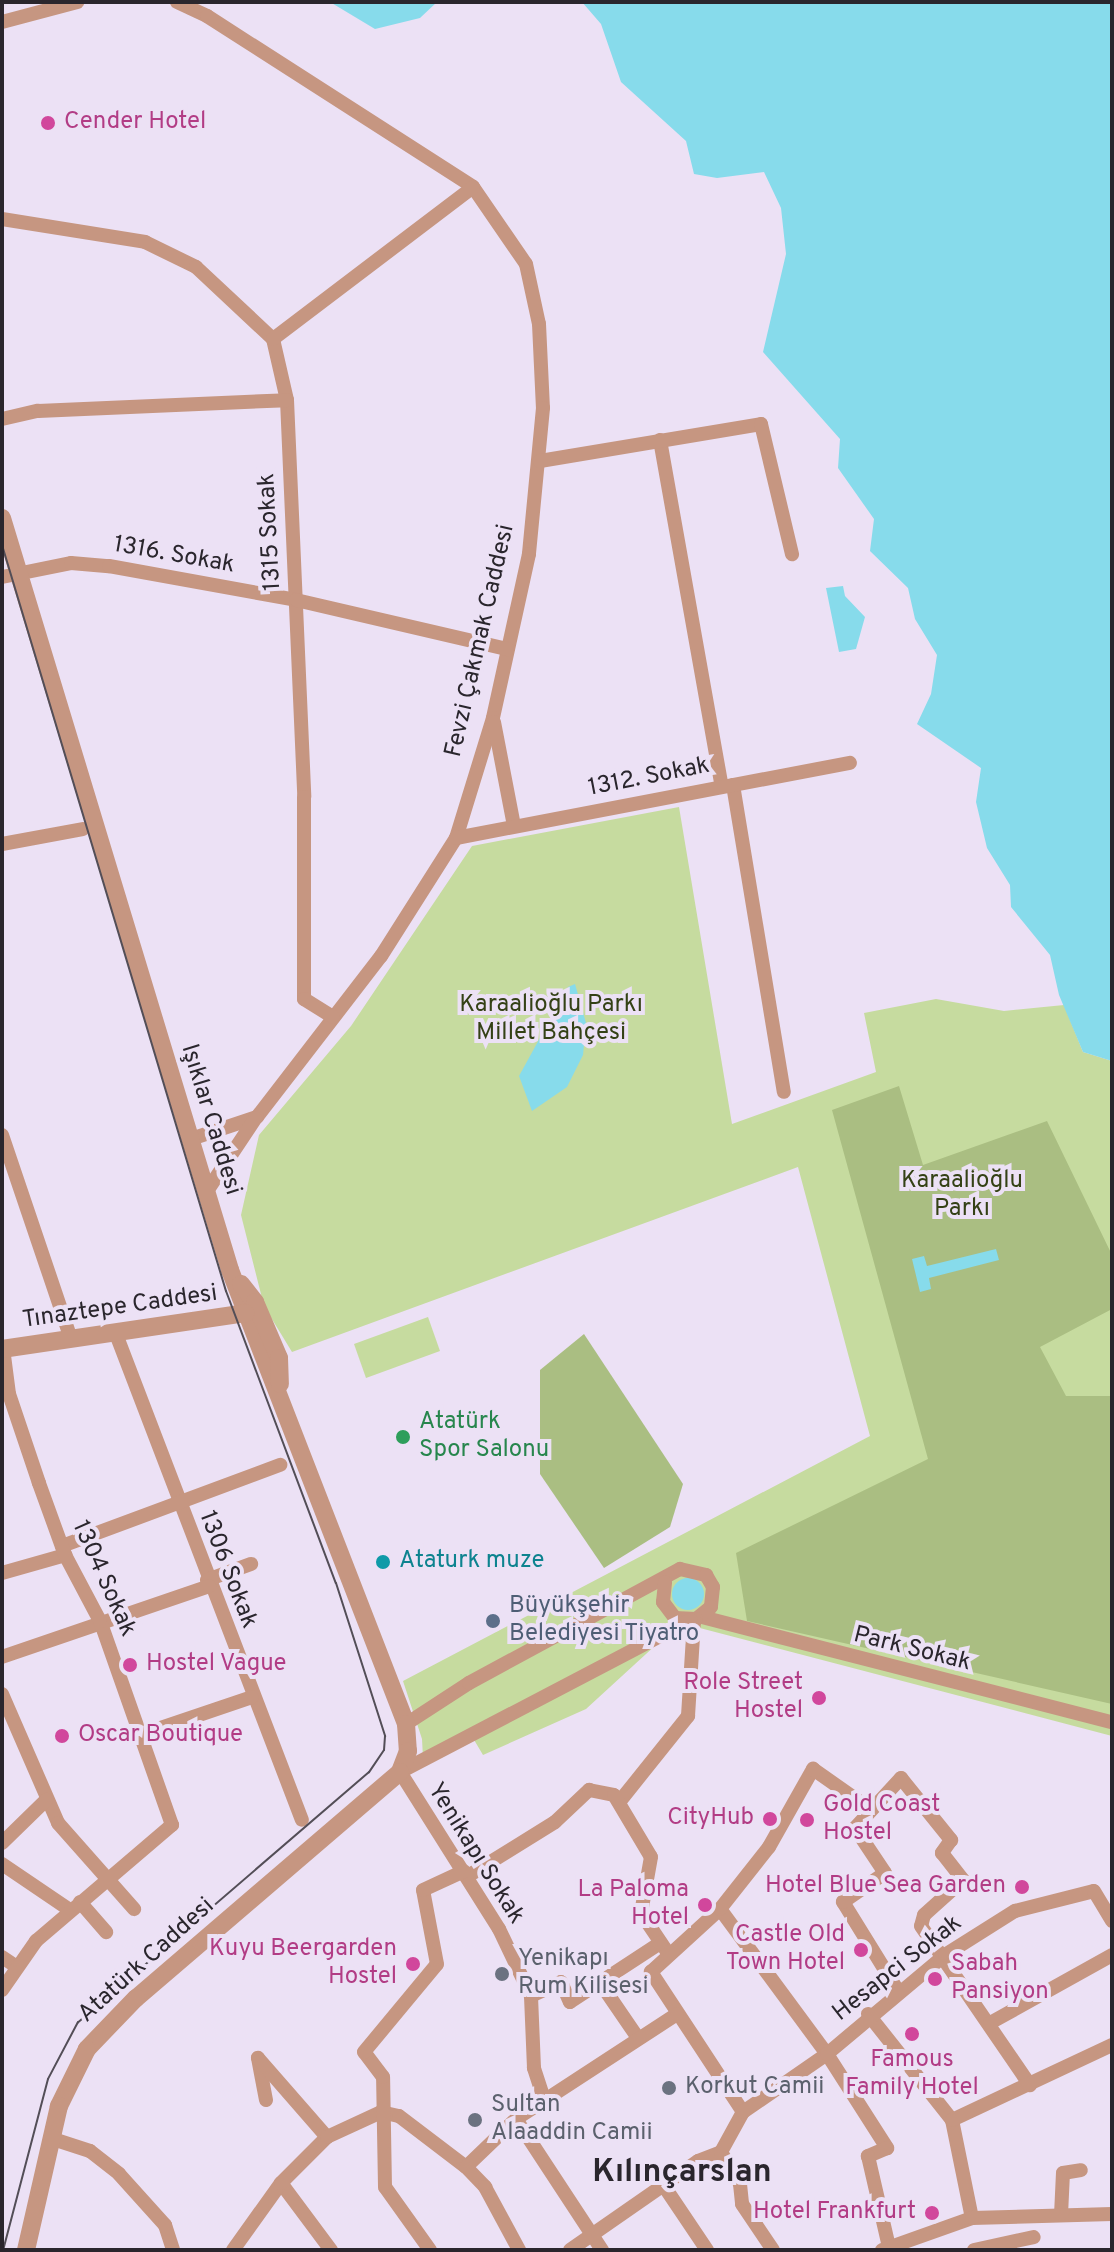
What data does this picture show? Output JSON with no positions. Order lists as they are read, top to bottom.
{
  "streets": {
    "street": [
      "1315 Sokak",
      "1316. Sokak",
      "Fevzi Çakmak Caddesi",
      "1312. Sokak",
      "Işıklar Caddesi",
      "Tınaztepe Caddesi",
      "1306 Sokak",
      "1304 Sokak",
      "Park Sokak",
      "Yenikapı Sokak",
      "Atatürk Caddesi",
      "Hesapci Sokak"
    ]
  },
  "crossings": [
    ["1315 Sokak", "1316. Sokak"],
    ["1315 Sokak", "Fevzi Çakmak Caddesi"],
    ["1316. Sokak", "Fevzi Çakmak Caddesi"],
    ["1316. Sokak", "Işıklar Caddesi"],
    ["Fevzi Çakmak Caddesi", "1312. Sokak"],
    ["Fevzi Çakmak Caddesi", "Işıklar Caddesi"],
    ["Işıklar Caddesi", "Tınaztepe Caddesi"],
    ["Tınaztepe Caddesi", "1306 Sokak"],
    ["Tınaztepe Caddesi", "1304 Sokak"],
    ["Yenikapı Sokak", "Atatürk Caddesi"]
  ],
  "districts": ["Kılınçarslan"],
  "parks": ["Karaalioğlu Parkı Millet Bahçesi", "Karaalioğlu Parkı"],
  "places": [
    "Cender Hotel",
    "Atatürk Spor Salonu",
    "Ataturk muze",
    "Büyükşehir Belediyesi Tiyatro",
    "Hostel Vague",
    "Role Street Hostel",
    "Oscar Boutique",
    "CityHub",
    "Gold Coast Hostel",
    "Hotel Blue Sea Garden",
    "La Paloma Hotel",
    "Castle Old Town Hotel",
    "Kuyu Beergarden Hostel",
    "Yenikapı Rum Kilisesi",
    "Sabah Pansiyon",
    "Famous Family Hotel",
    "Korkut Camii",
    "Sultan Alaaddin Camii",
    "Hotel Frankfurt"
  ]
}
